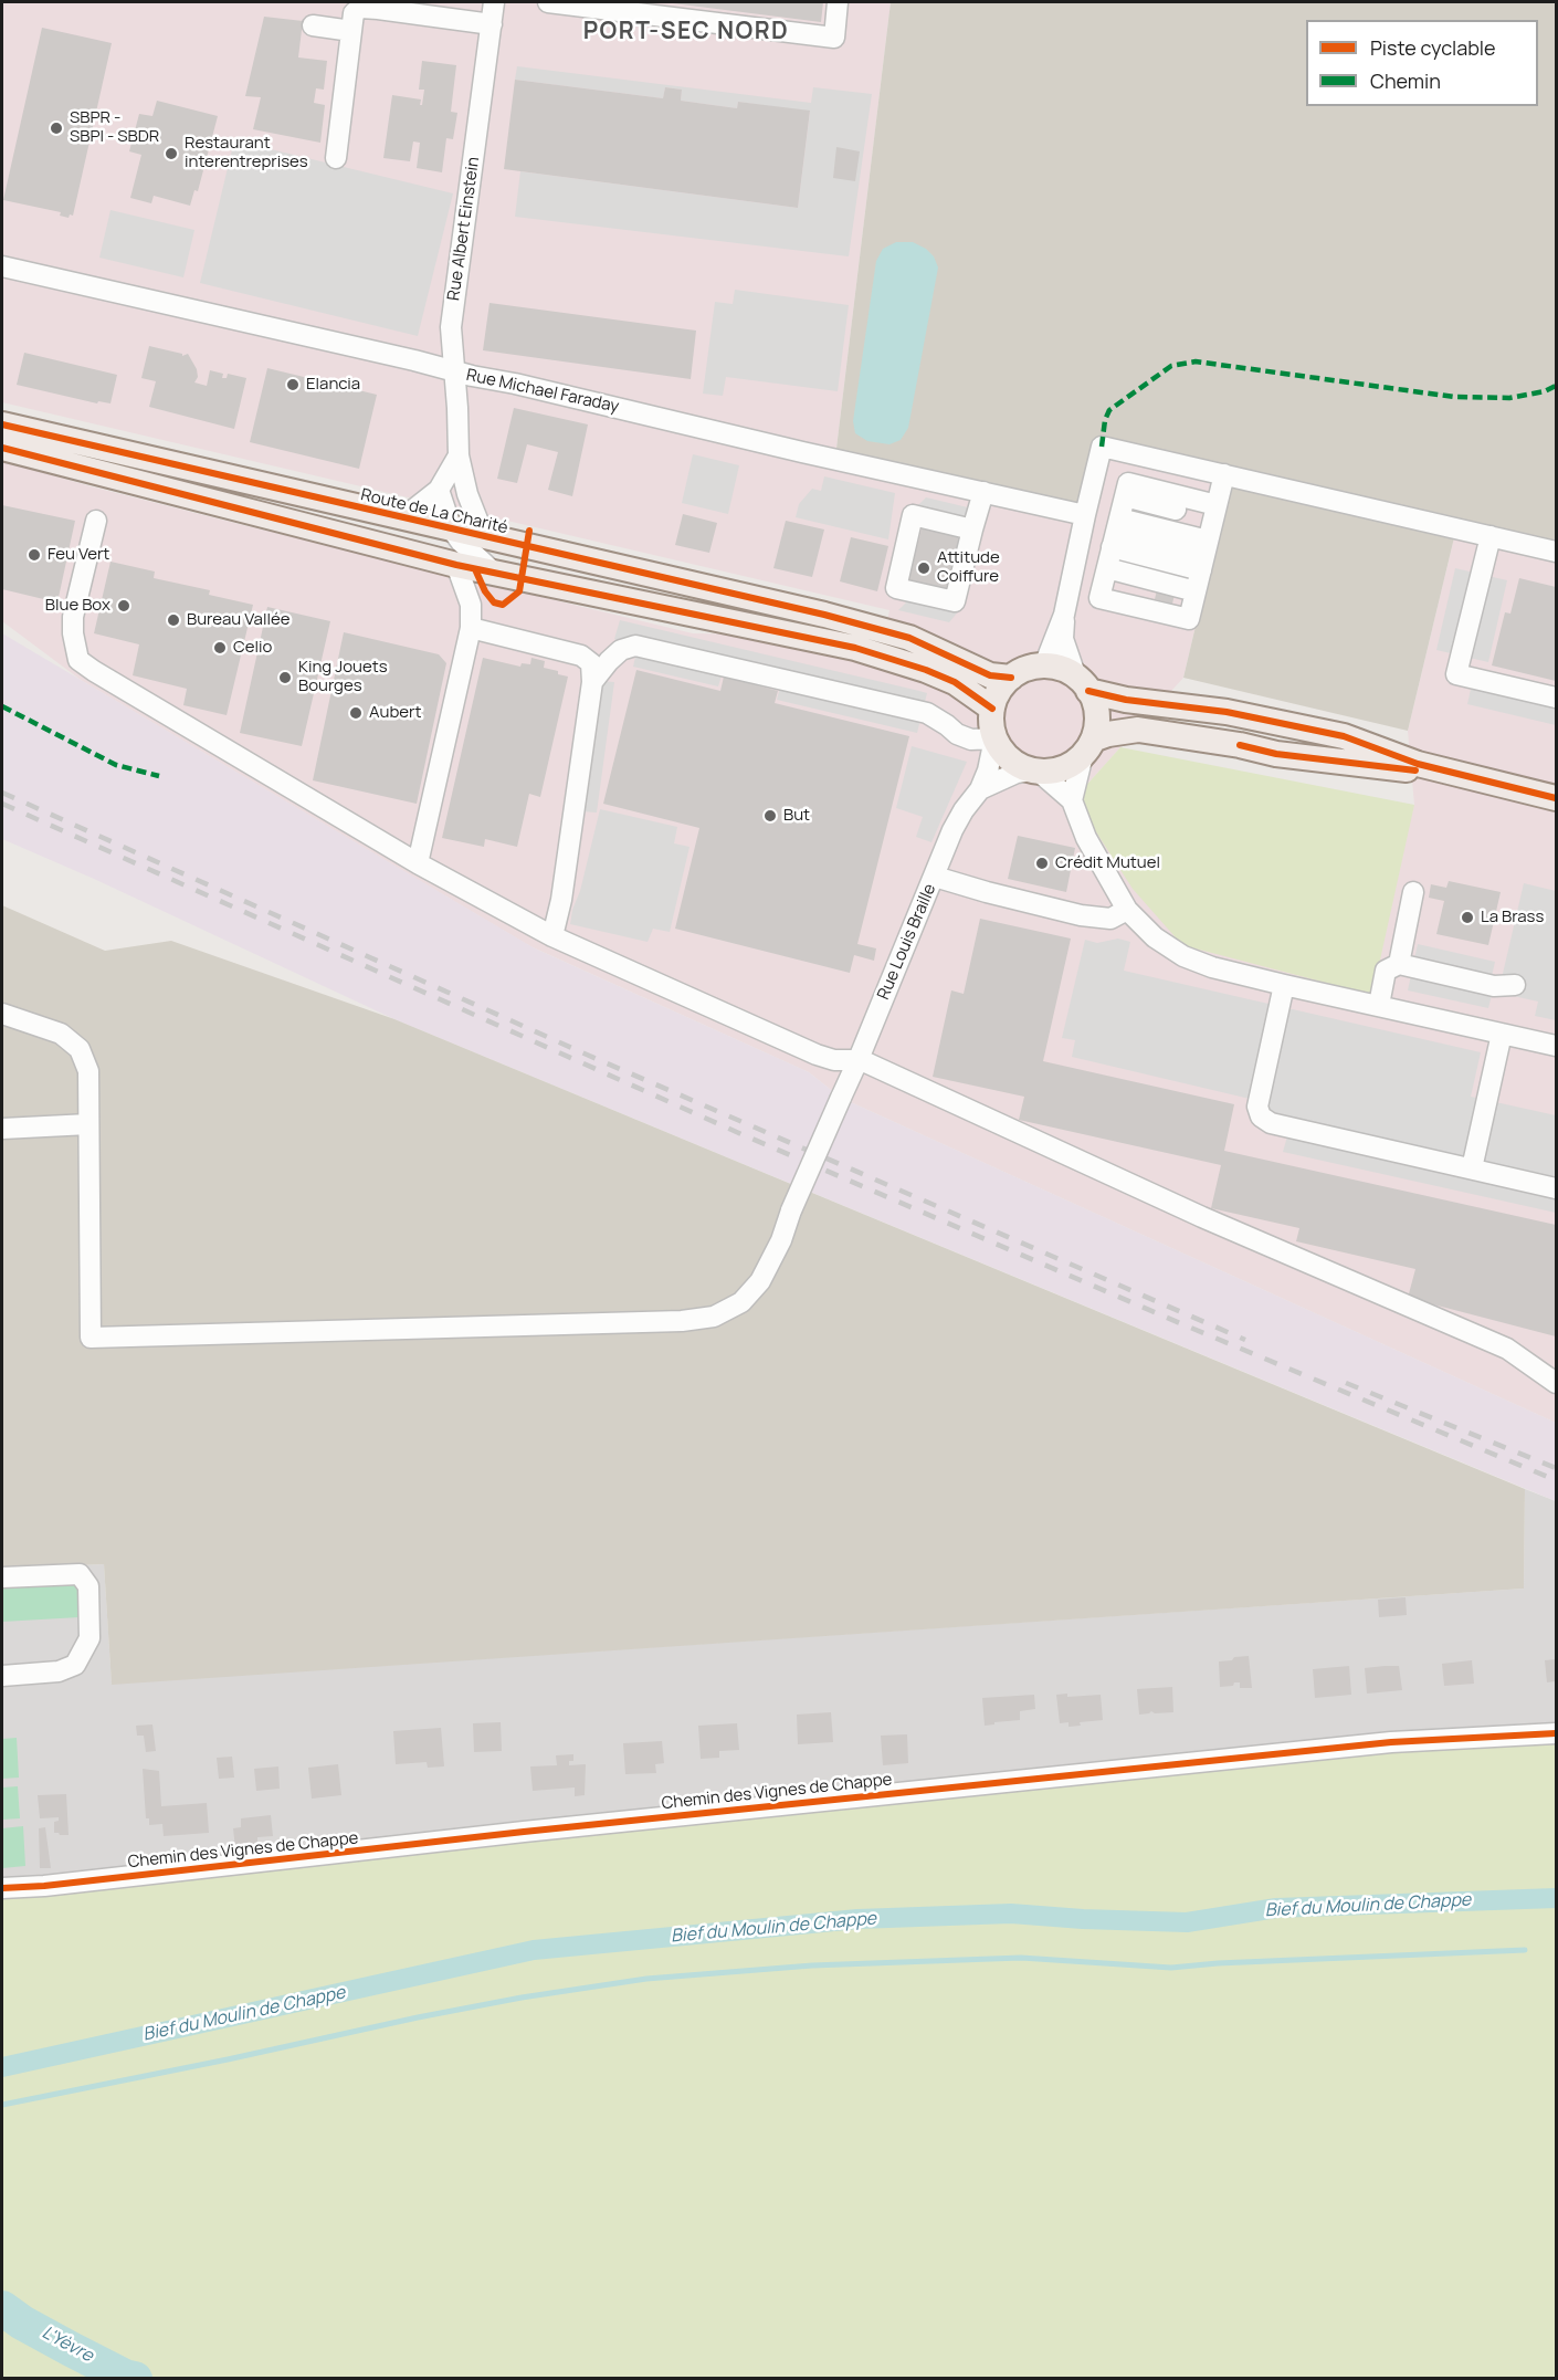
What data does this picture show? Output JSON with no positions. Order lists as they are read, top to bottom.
{
  "streets": {
    "main road": ["Route de La Charité"],
    "street": [
      "Rue Albert Einstein",
      "Rue Michael Faraday",
      "Rue Louis Braille",
      "Chemin des Vignes de Chappe"
    ]
  },
  "crossings": [
    ["Rue Albert Einstein", "Rue Michael Faraday"],
    ["Rue Albert Einstein", "Route de La Charité"],
    ["Route de La Charité", "Rue Louis Braille"]
  ],
  "districts": ["PORT-SEC NORD"],
  "water": ["Bief du Moulin de Chappe", "L'Yèvre"],
  "places": [
    "SBPR - SBPI - SBDR",
    "Restaurant interentreprises",
    "Elancia",
    "Feu Vert",
    "Attitude Coiffure",
    "Blue Box",
    "Bureau Vallée",
    "Celio",
    "King Jouets Bourges",
    "Aubert",
    "But",
    "Crédit Mutuel",
    "La Brass"
  ],
  "legend": ["Piste cyclable", "Chemin"]
}
